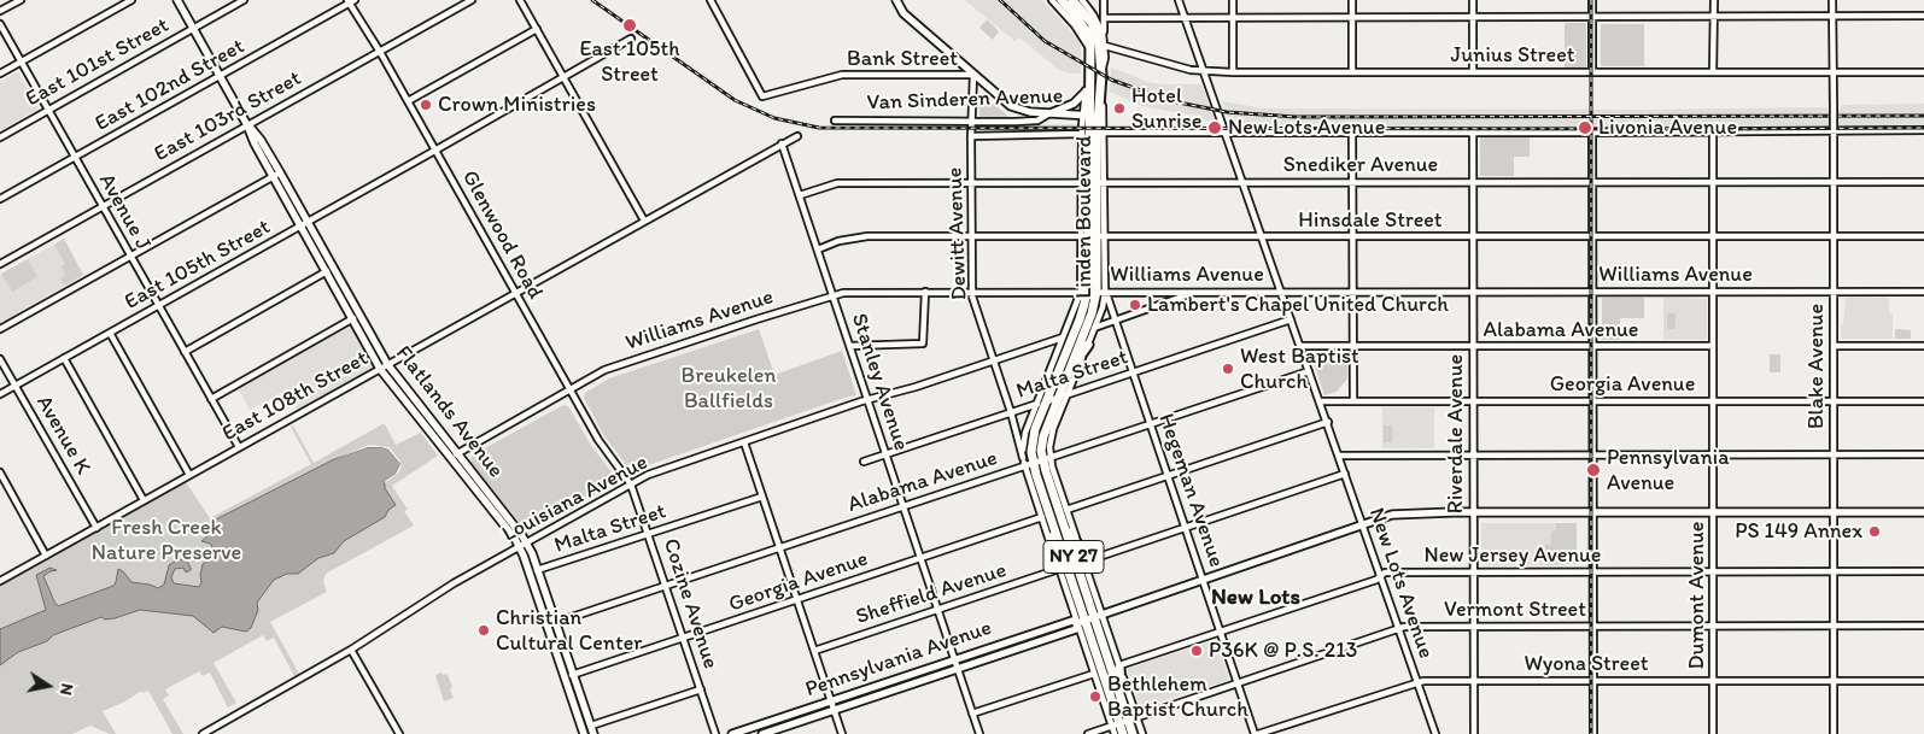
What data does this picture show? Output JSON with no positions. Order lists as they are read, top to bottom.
{
  "streets": {
    "highway": ["Linden Boulevard", "NY 27"],
    "main road": ["Van Sinderen Avenue", "Flatlands Avenue", "Pennsylvania Avenue"],
    "street": [
      "Junius Street",
      "Bank Street",
      "East 101st Street",
      "East 102nd Street",
      "East 103rd Street",
      "Snediker Avenue",
      "Avenue J",
      "Hinsdale Street",
      "Dewitt Avenue",
      "Glenwood Road",
      "East 105th Street",
      "Williams Avenue",
      "Alabama Avenue",
      "Blake Avenue",
      "Malta Street",
      "Stanley Avenue",
      "Georgia Avenue",
      "East 108th Street",
      "Riverdale Avenue",
      "Avenue K",
      "Hegeman Avenue",
      "Louisiana Avenue",
      "New Jersey Avenue",
      "New Lots Avenue",
      "Sheffield Avenue",
      "Dumont Avenue",
      "Cozine Avenue",
      "Vermont Street",
      "Wyona Street"
    ]
  },
  "crossings": [
    ["Junius Street", "Linden Boulevard"],
    ["Junius Street", "Blake Avenue"],
    ["Junius Street", "New Lots Avenue"],
    ["Bank Street", "Dewitt Avenue"],
    ["East 101st Street", "Avenue J"],
    ["East 101st Street", "Flatlands Avenue"],
    ["East 102nd Street", "Avenue J"],
    ["East 102nd Street", "Glenwood Road"],
    ["East 102nd Street", "Flatlands Avenue"],
    ["Van Sinderen Avenue", "Linden Boulevard"],
    ["Van Sinderen Avenue", "Dewitt Avenue"],
    ["East 103rd Street", "Avenue J"],
    ["East 103rd Street", "Glenwood Road"],
    ["East 103rd Street", "Flatlands Avenue"],
    ["Snediker Avenue", "Linden Boulevard"],
    ["Snediker Avenue", "Dewitt Avenue"],
    ["Snediker Avenue", "Blake Avenue"],
    ["Snediker Avenue", "Stanley Avenue"],
    ["Snediker Avenue", "Riverdale Avenue"],
    ["Snediker Avenue", "New Lots Avenue"],
    ["Snediker Avenue", "Dumont Avenue"],
    ["Avenue J", "East 105th Street"],
    ["Avenue J", "East 108th Street"],
    ["Linden Boulevard", "Hinsdale Street"],
    ["Linden Boulevard", "Dewitt Avenue"],
    ["Linden Boulevard", "Williams Avenue"],
    ["Linden Boulevard", "Alabama Avenue"],
    ["Linden Boulevard", "Malta Street"],
    ["Linden Boulevard", "Georgia Avenue"],
    ["Linden Boulevard", "Hegeman Avenue"],
    ["Linden Boulevard", "Louisiana Avenue"],
    ["Linden Boulevard", "New Jersey Avenue"],
    ["Linden Boulevard", "Sheffield Avenue"],
    ["Linden Boulevard", "Vermont Street"],
    ["Linden Boulevard", "Pennsylvania Avenue"],
    ["Hinsdale Street", "Dewitt Avenue"],
    ["Hinsdale Street", "Blake Avenue"],
    ["Hinsdale Street", "Stanley Avenue"],
    ["Hinsdale Street", "Riverdale Avenue"],
    ["Hinsdale Street", "New Lots Avenue"],
    ["Hinsdale Street", "Dumont Avenue"],
    ["Dewitt Avenue", "Williams Avenue"],
    ["Dewitt Avenue", "Malta Street"],
    ["Dewitt Avenue", "Louisiana Avenue"],
    ["Glenwood Road", "East 105th Street"],
    ["Glenwood Road", "Williams Avenue"],
    ["Glenwood Road", "East 108th Street"],
    ["Glenwood Road", "Louisiana Avenue"],
    ["Glenwood Road", "Cozine Avenue"],
    ["East 105th Street", "Flatlands Avenue"],
    ["East 105th Street", "Avenue K"],
    ["Williams Avenue", "Blake Avenue"],
    ["Williams Avenue", "Stanley Avenue"],
    ["Williams Avenue", "Flatlands Avenue"],
    ["Williams Avenue", "Riverdale Avenue"],
    ["Williams Avenue", "Hegeman Avenue"],
    ["Williams Avenue", "New Lots Avenue"],
    ["Williams Avenue", "Dumont Avenue"],
    ["Alabama Avenue", "Stanley Avenue"],
    ["Alabama Avenue", "Flatlands Avenue"],
    ["Alabama Avenue", "Riverdale Avenue"],
    ["Alabama Avenue", "Hegeman Avenue"],
    ["Alabama Avenue", "New Lots Avenue"],
    ["Alabama Avenue", "Dumont Avenue"],
    ["Alabama Avenue", "Cozine Avenue"],
    ["Blake Avenue", "Georgia Avenue"],
    ["Blake Avenue", "New Jersey Avenue"],
    ["Blake Avenue", "Vermont Street"],
    ["Blake Avenue", "Pennsylvania Avenue"],
    ["Blake Avenue", "Wyona Street"],
    ["Malta Street", "Stanley Avenue"],
    ["Malta Street", "Flatlands Avenue"],
    ["Malta Street", "Hegeman Avenue"],
    ["Malta Street", "New Lots Avenue"],
    ["Malta Street", "Cozine Avenue"],
    ["Stanley Avenue", "Georgia Avenue"],
    ["Stanley Avenue", "East 108th Street"],
    ["Stanley Avenue", "Louisiana Avenue"],
    ["Stanley Avenue", "Sheffield Avenue"],
    ["Stanley Avenue", "Pennsylvania Avenue"],
    ["Georgia Avenue", "Flatlands Avenue"],
    ["Georgia Avenue", "Riverdale Avenue"],
    ["Georgia Avenue", "New Lots Avenue"],
    ["Georgia Avenue", "Dumont Avenue"],
    ["Georgia Avenue", "Cozine Avenue"],
    ["East 108th Street", "Flatlands Avenue"],
    ["East 108th Street", "Avenue K"],
    ["Flatlands Avenue", "Louisiana Avenue"],
    ["Riverdale Avenue", "New Jersey Avenue"],
    ["Riverdale Avenue", "Vermont Street"],
    ["Riverdale Avenue", "Pennsylvania Avenue"],
    ["Riverdale Avenue", "Wyona Street"],
    ["Hegeman Avenue", "New Jersey Avenue"],
    ["Hegeman Avenue", "Vermont Street"],
    ["Hegeman Avenue", "Pennsylvania Avenue"],
    ["Hegeman Avenue", "Wyona Street"],
    ["Louisiana Avenue", "Cozine Avenue"],
    ["New Jersey Avenue", "New Lots Avenue"],
    ["New Jersey Avenue", "Dumont Avenue"],
    ["New Lots Avenue", "Vermont Street"],
    ["New Lots Avenue", "Pennsylvania Avenue"],
    ["New Lots Avenue", "Wyona Street"],
    ["Dumont Avenue", "Vermont Street"],
    ["Dumont Avenue", "Pennsylvania Avenue"],
    ["Dumont Avenue", "Wyona Street"]
  ],
  "districts": ["New Lots"],
  "parks": ["Breukelen Ballfields", "Fresh Creek Nature Preserve"],
  "places": [
    "East 105th Street",
    "Crown Ministries",
    "Hotel Sunrise",
    "New Lots Avenue",
    "Livonia Avenue",
    "Lambert's Chapel United Church",
    "West Baptist Church",
    "Pennsylvania Avenue",
    "PS 149 Annex",
    "Christian Cultural Center",
    "P36K @ P.S. 213",
    "Bethlehem Baptist Church"
  ],
  "north": "right"
}
